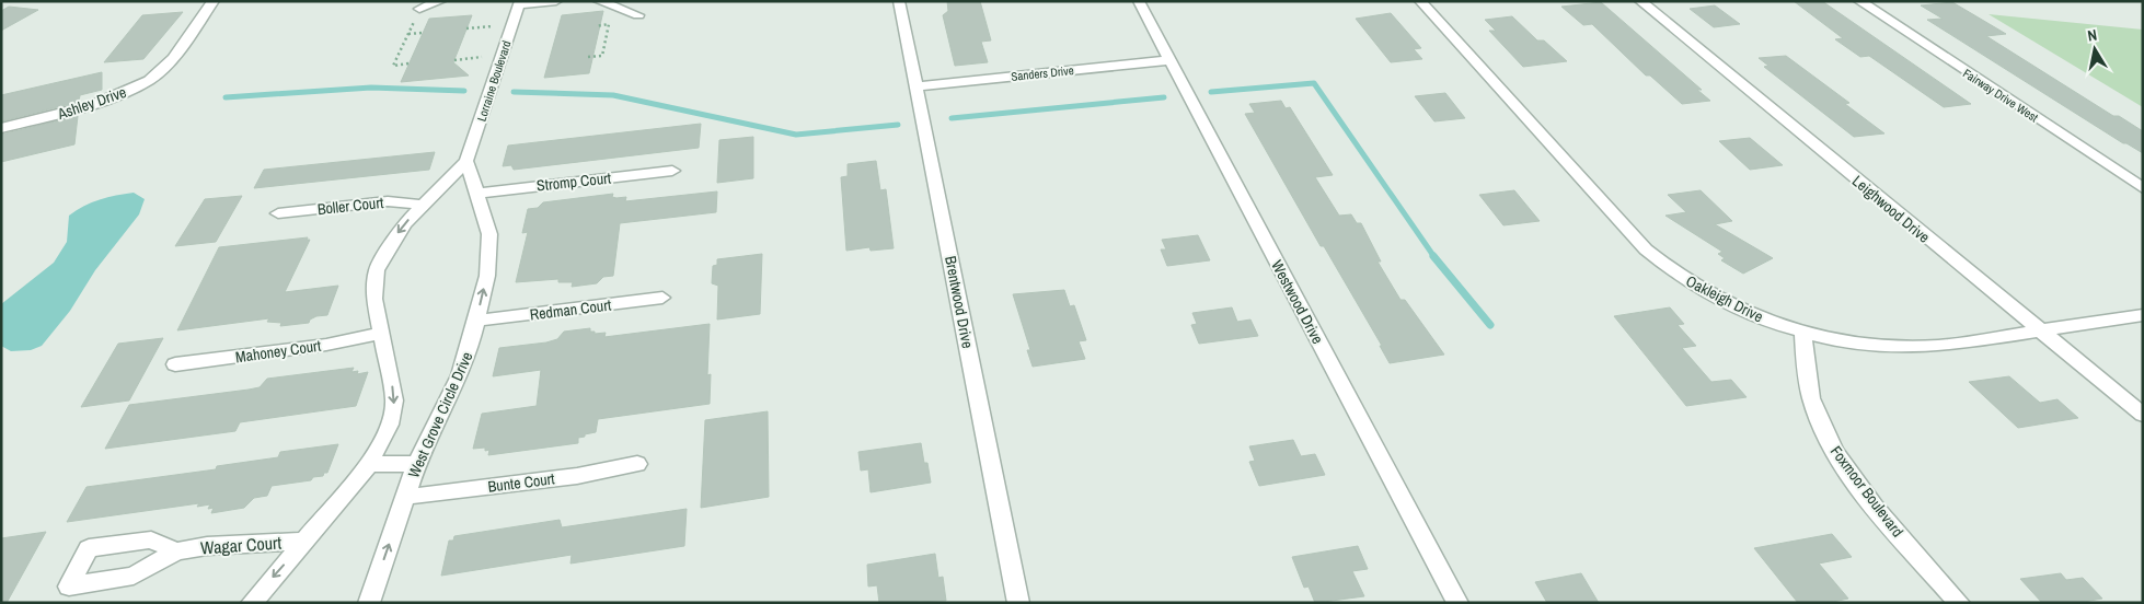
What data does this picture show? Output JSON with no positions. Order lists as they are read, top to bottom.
{
  "streets": {
    "street": [
      "Sanders Drive",
      "Lorraine Boulevard",
      "Fairway Drive West",
      "Ashley Drive",
      "Stromp Court",
      "Boller Court",
      "Leighwood Drive",
      "Oakleigh Drive",
      "Brentwood Drive",
      "Westwood Drive",
      "Redman Court",
      "Mahoney Court",
      "West Grove Circle Drive",
      "Bunte Court",
      "Foxmoor Boulevard",
      "Wagar Court"
    ]
  },
  "crossings": [
    ["Sanders Drive", "Brentwood Drive"],
    ["Sanders Drive", "Westwood Drive"],
    ["Lorraine Boulevard", "West Grove Circle Drive"],
    ["Stromp Court", "West Grove Circle Drive"],
    ["Leighwood Drive", "Oakleigh Drive"],
    ["Oakleigh Drive", "Foxmoor Boulevard"],
    ["Redman Court", "West Grove Circle Drive"],
    ["West Grove Circle Drive", "Bunte Court"]
  ],
  "north": "top"
}
